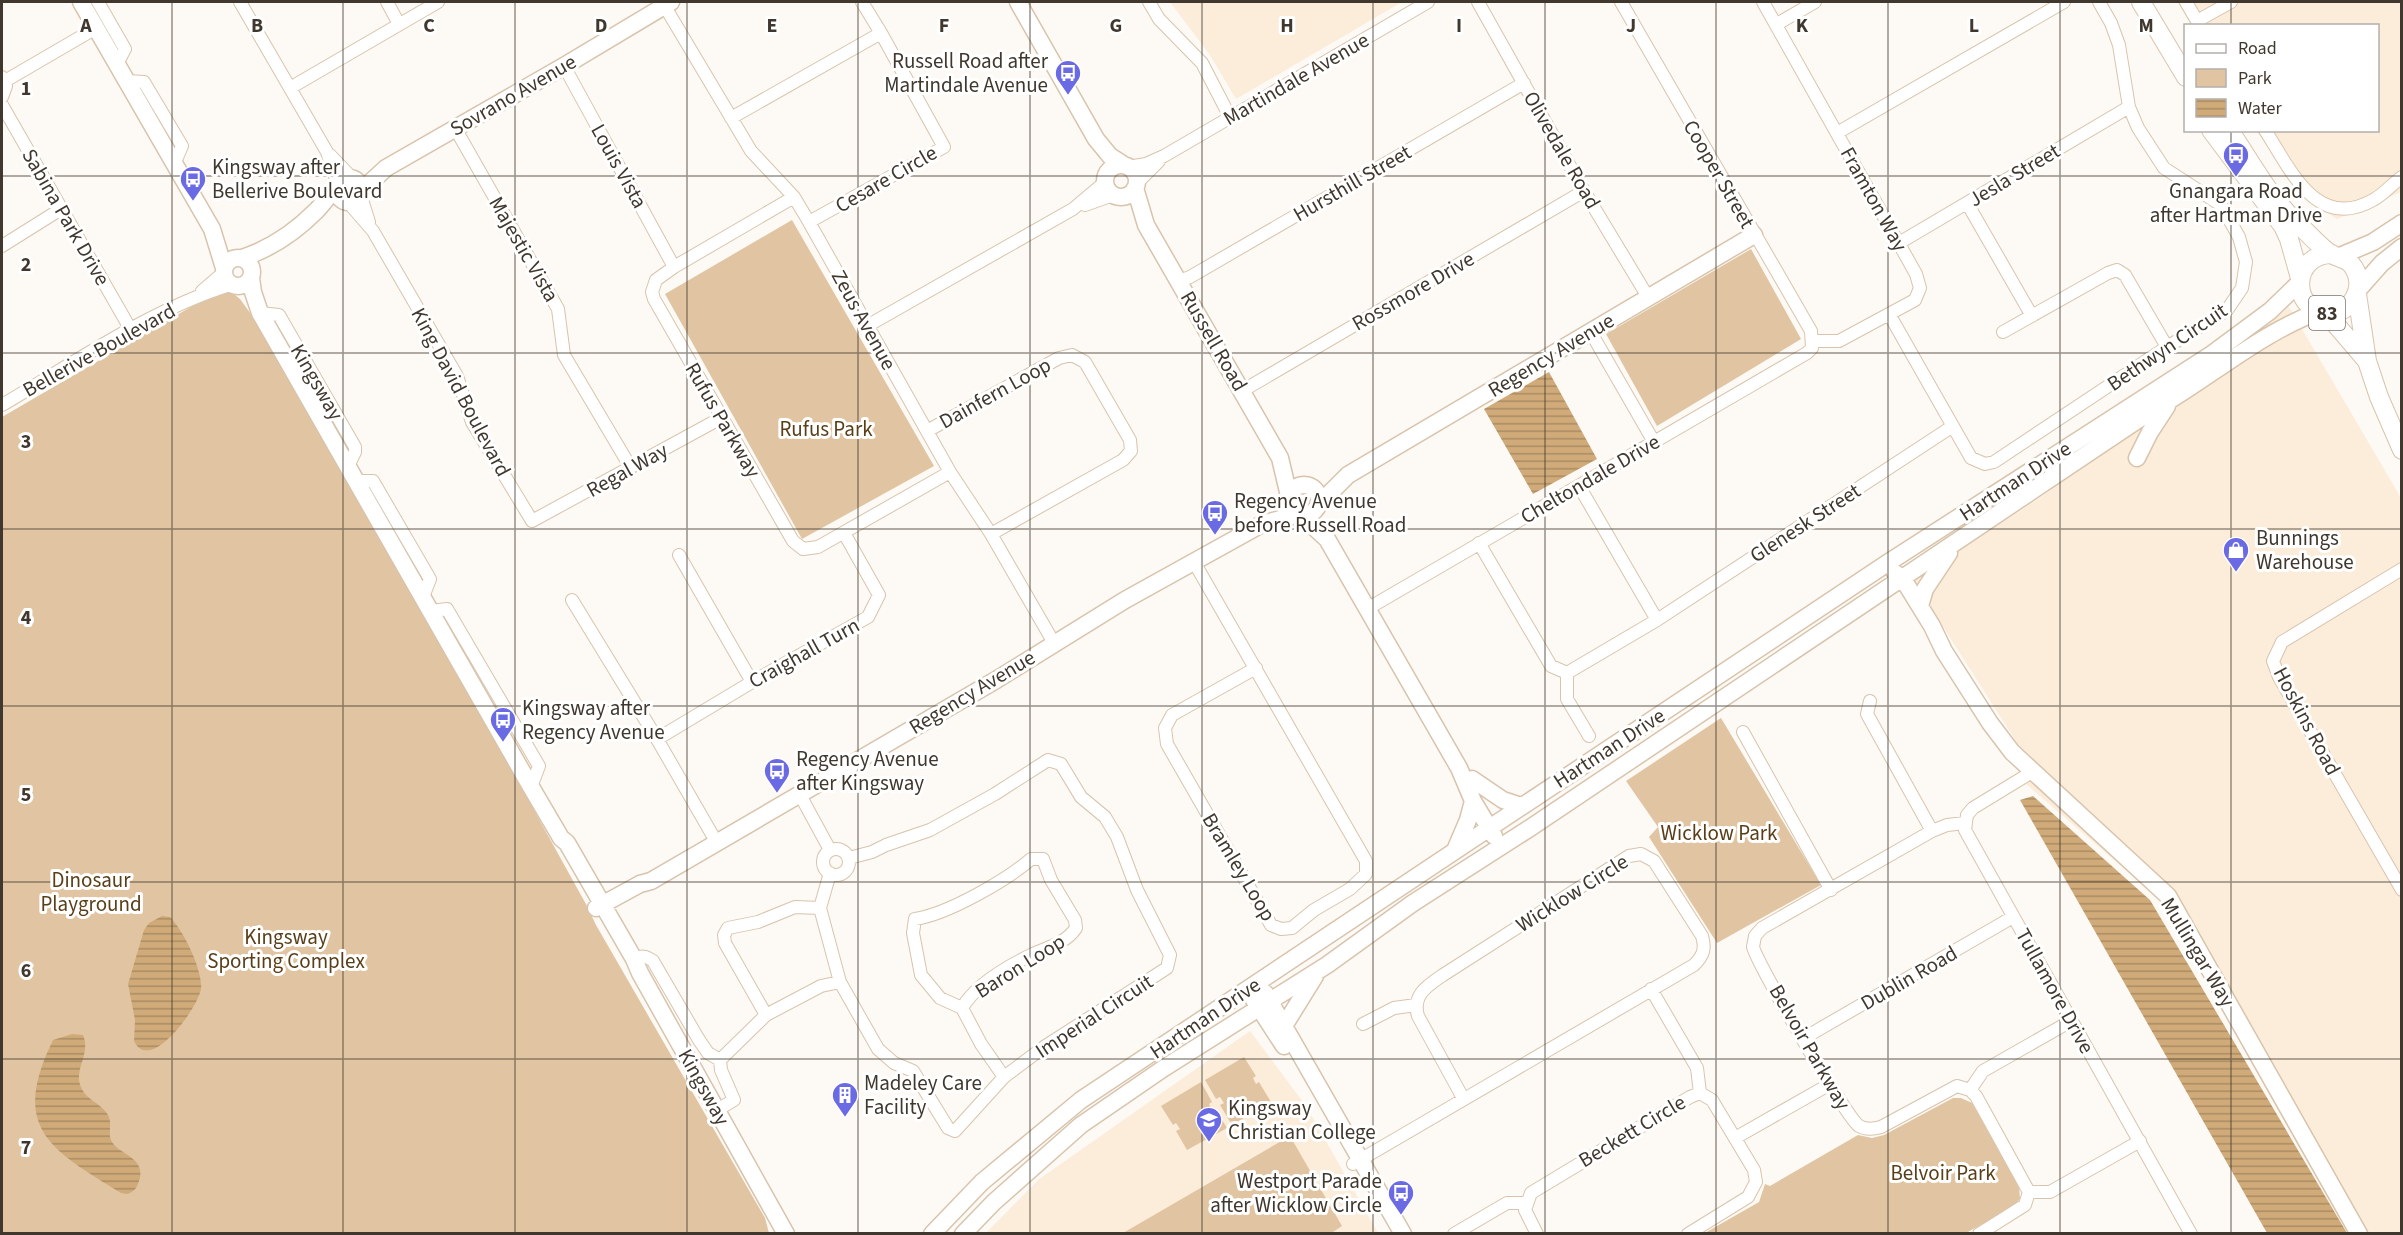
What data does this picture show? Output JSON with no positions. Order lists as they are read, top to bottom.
{
  "streets": {
    "main road": [
      "Sovrano Avenue",
      "83",
      "Russell Road",
      "Regency Avenue",
      "Kingsway",
      "Hartman Drive",
      "Mullingar Way"
    ],
    "street": [
      "Martindale Avenue",
      "Olivedale Road",
      "Louis Vista",
      "Cooper Street",
      "Jesla Street",
      "Cesare Circle",
      "Hursthill Street",
      "Framton Way",
      "Sabina Park Drive",
      "Majestic Vista",
      "Rossmore Drive",
      "Zeus Avenue",
      "Bethwyn Circuit",
      "Bellerive Boulevard",
      "King David Boulevard",
      "Dainfern Loop",
      "Rufus Parkway",
      "Regal Way",
      "Cheltondale Drive",
      "Glenesk Street",
      "Craighall Turn",
      "Hoskins Road",
      "Bramley Loop",
      "Wicklow Circle",
      "Baron Loop",
      "Dublin Road",
      "Tullamore Drive",
      "Imperial Circuit",
      "Belvoir Parkway",
      "Beckett Circle"
    ]
  },
  "crossings": [
    ["Martindale Avenue", "Russell Road"],
    ["Sovrano Avenue", "Louis Vista"],
    ["Sovrano Avenue", "Majestic Vista"],
    ["Sovrano Avenue", "Zeus Avenue"],
    ["Sovrano Avenue", "Bellerive Boulevard"],
    ["Sovrano Avenue", "Kingsway"],
    ["Sovrano Avenue", "King David Boulevard"],
    ["Olivedale Road", "Hursthill Street"],
    ["Olivedale Road", "Rossmore Drive"],
    ["Olivedale Road", "Regency Avenue"],
    ["Louis Vista", "Rufus Parkway"],
    ["Cooper Street", "Framton Way"],
    ["Cooper Street", "Regency Avenue"],
    ["Cooper Street", "Cheltondale Drive"],
    ["Jesla Street", "Framton Way"],
    ["Jesla Street", "Bethwyn Circuit"],
    ["Cesare Circle", "Zeus Avenue"],
    ["Hursthill Street", "Russell Road"],
    ["Framton Way", "Bethwyn Circuit"],
    ["Framton Way", "Cheltondale Drive"],
    ["Sabina Park Drive", "Bellerive Boulevard"],
    ["Majestic Vista", "Regal Way"],
    ["Rossmore Drive", "Russell Road"],
    ["83", "Hartman Drive"],
    ["Zeus Avenue", "Regency Avenue"],
    ["Zeus Avenue", "Dainfern Loop"],
    ["Zeus Avenue", "Rufus Parkway"],
    ["Russell Road", "Regency Avenue"],
    ["Bethwyn Circuit", "Glenesk Street"],
    ["Bellerive Boulevard", "Kingsway"],
    ["Regency Avenue", "Kingsway"],
    ["Regency Avenue", "Bramley Loop"],
    ["King David Boulevard", "Regal Way"],
    ["Rufus Parkway", "Regal Way"],
    ["Rufus Parkway", "Craighall Turn"],
    ["Hartman Drive", "Mullingar Way"],
    ["Dublin Road", "Tullamore Drive"],
    ["Dublin Road", "Belvoir Parkway"],
    ["Tullamore Drive", "Belvoir Parkway"]
  ],
  "parks": [
    "Rufus Park",
    "Wicklow Park",
    "Dinosaur Playground",
    "Kingsway Sporting Complex",
    "Belvoir Park"
  ],
  "places": {
    "bus stop": [
      "Russell Road after Martindale Avenue",
      "Gnangara Road after Hartman Drive",
      "Kingsway after Bellerive Boulevard",
      "Regency Avenue before Russell Road",
      "Kingsway after Regency Avenue",
      "Regency Avenue after Kingsway",
      "Westport Parade after Wicklow Circle"
    ],
    "shop": ["Bunnings Warehouse"],
    "building": ["Madeley Care Facility"],
    "school or university": ["Kingsway Christian College"]
  },
  "legend": ["Road", "Park", "Water"],
  "grid": {
    "columns": [
      "A",
      "B",
      "C",
      "D",
      "E",
      "F",
      "G",
      "H",
      "I",
      "J",
      "K",
      "L",
      "M"
    ],
    "rows": [
      "1",
      "2",
      "3",
      "4",
      "5",
      "6",
      "7"
    ]
  }
}
